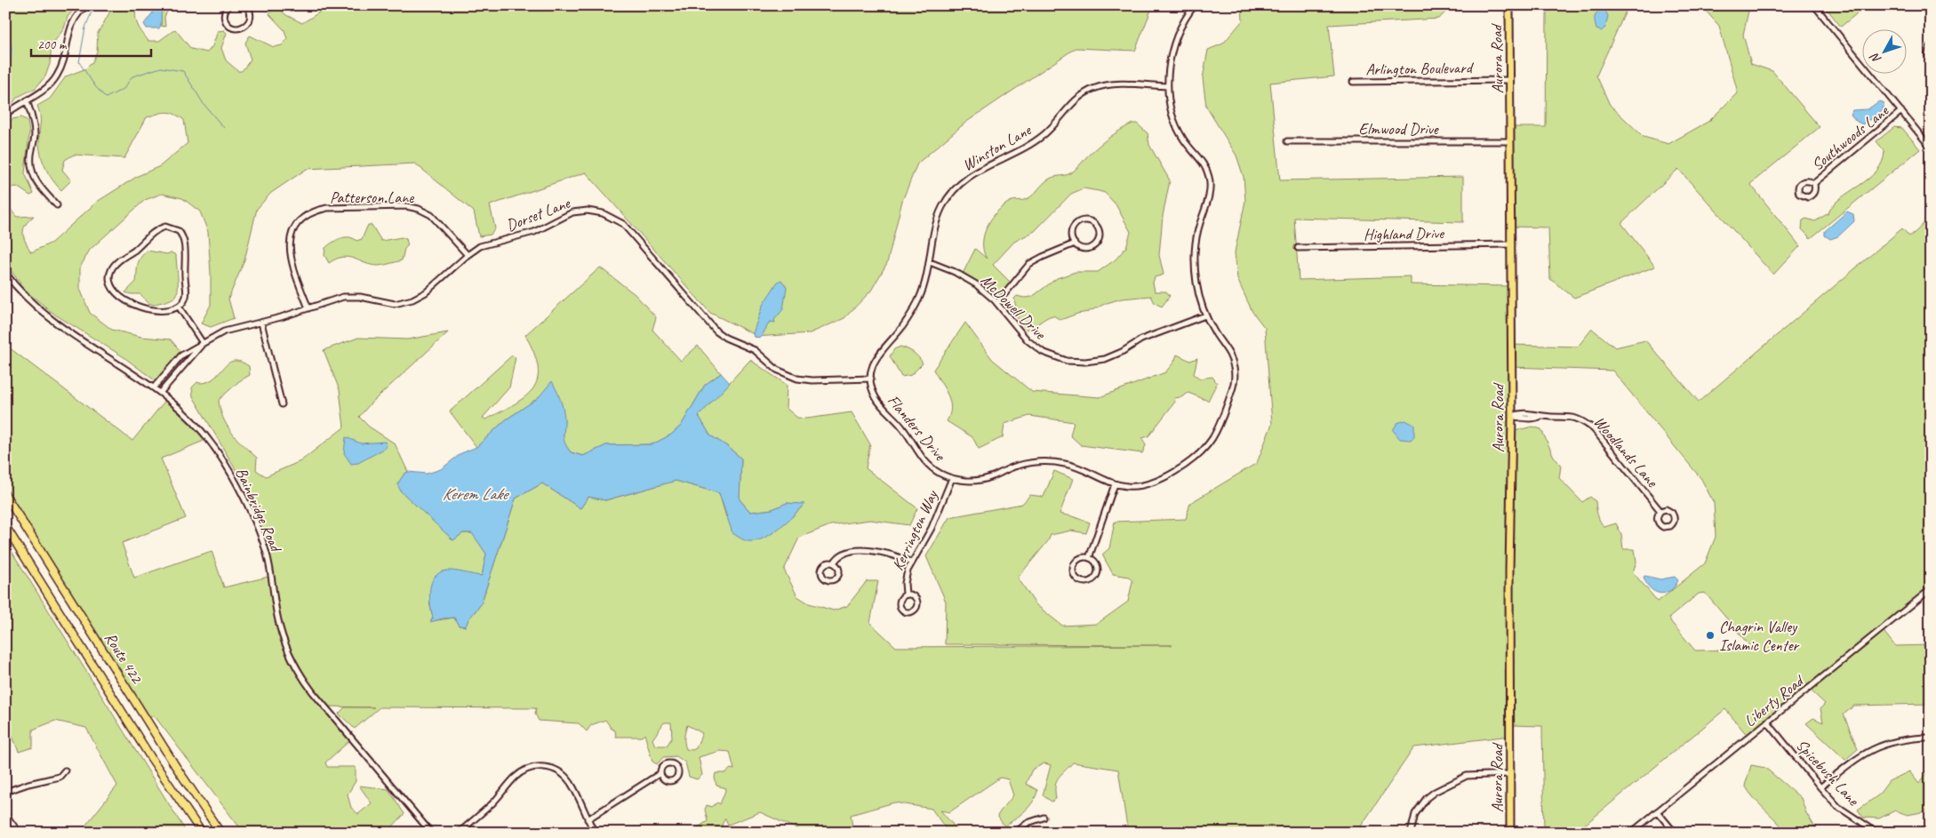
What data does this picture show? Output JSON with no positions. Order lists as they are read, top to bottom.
{
  "streets": {
    "highway": ["Route 422"],
    "main road": ["Aurora Road"],
    "street": [
      "Arlington Boulevard",
      "Elmwood Drive",
      "Southwoods Lane",
      "Winston Lane",
      "Patterson Lane",
      "Dorset Lane",
      "Highland Drive",
      "McDowell Drive",
      "Flanders Drive",
      "Woodlands Lane",
      "Bainbridge Road",
      "Kerrington Way",
      "Liberty Road",
      "Spicebush Lane"
    ]
  },
  "crossings": [
    ["Aurora Road", "Arlington Boulevard"],
    ["Aurora Road", "Elmwood Drive"],
    ["Aurora Road", "Highland Drive"],
    ["Aurora Road", "Woodlands Lane"],
    ["Winston Lane", "Dorset Lane"],
    ["Winston Lane", "McDowell Drive"],
    ["Winston Lane", "Flanders Drive"],
    ["Patterson Lane", "Dorset Lane"],
    ["Dorset Lane", "Flanders Drive"],
    ["Dorset Lane", "Bainbridge Road"],
    ["McDowell Drive", "Flanders Drive"],
    ["Flanders Drive", "Kerrington Way"],
    ["Liberty Road", "Spicebush Lane"]
  ],
  "water": ["Kerem Lake"],
  "places": ["Chagrin Valley Islamic Center"],
  "scale_bar": "200 m",
  "north": "bottom left"
}
